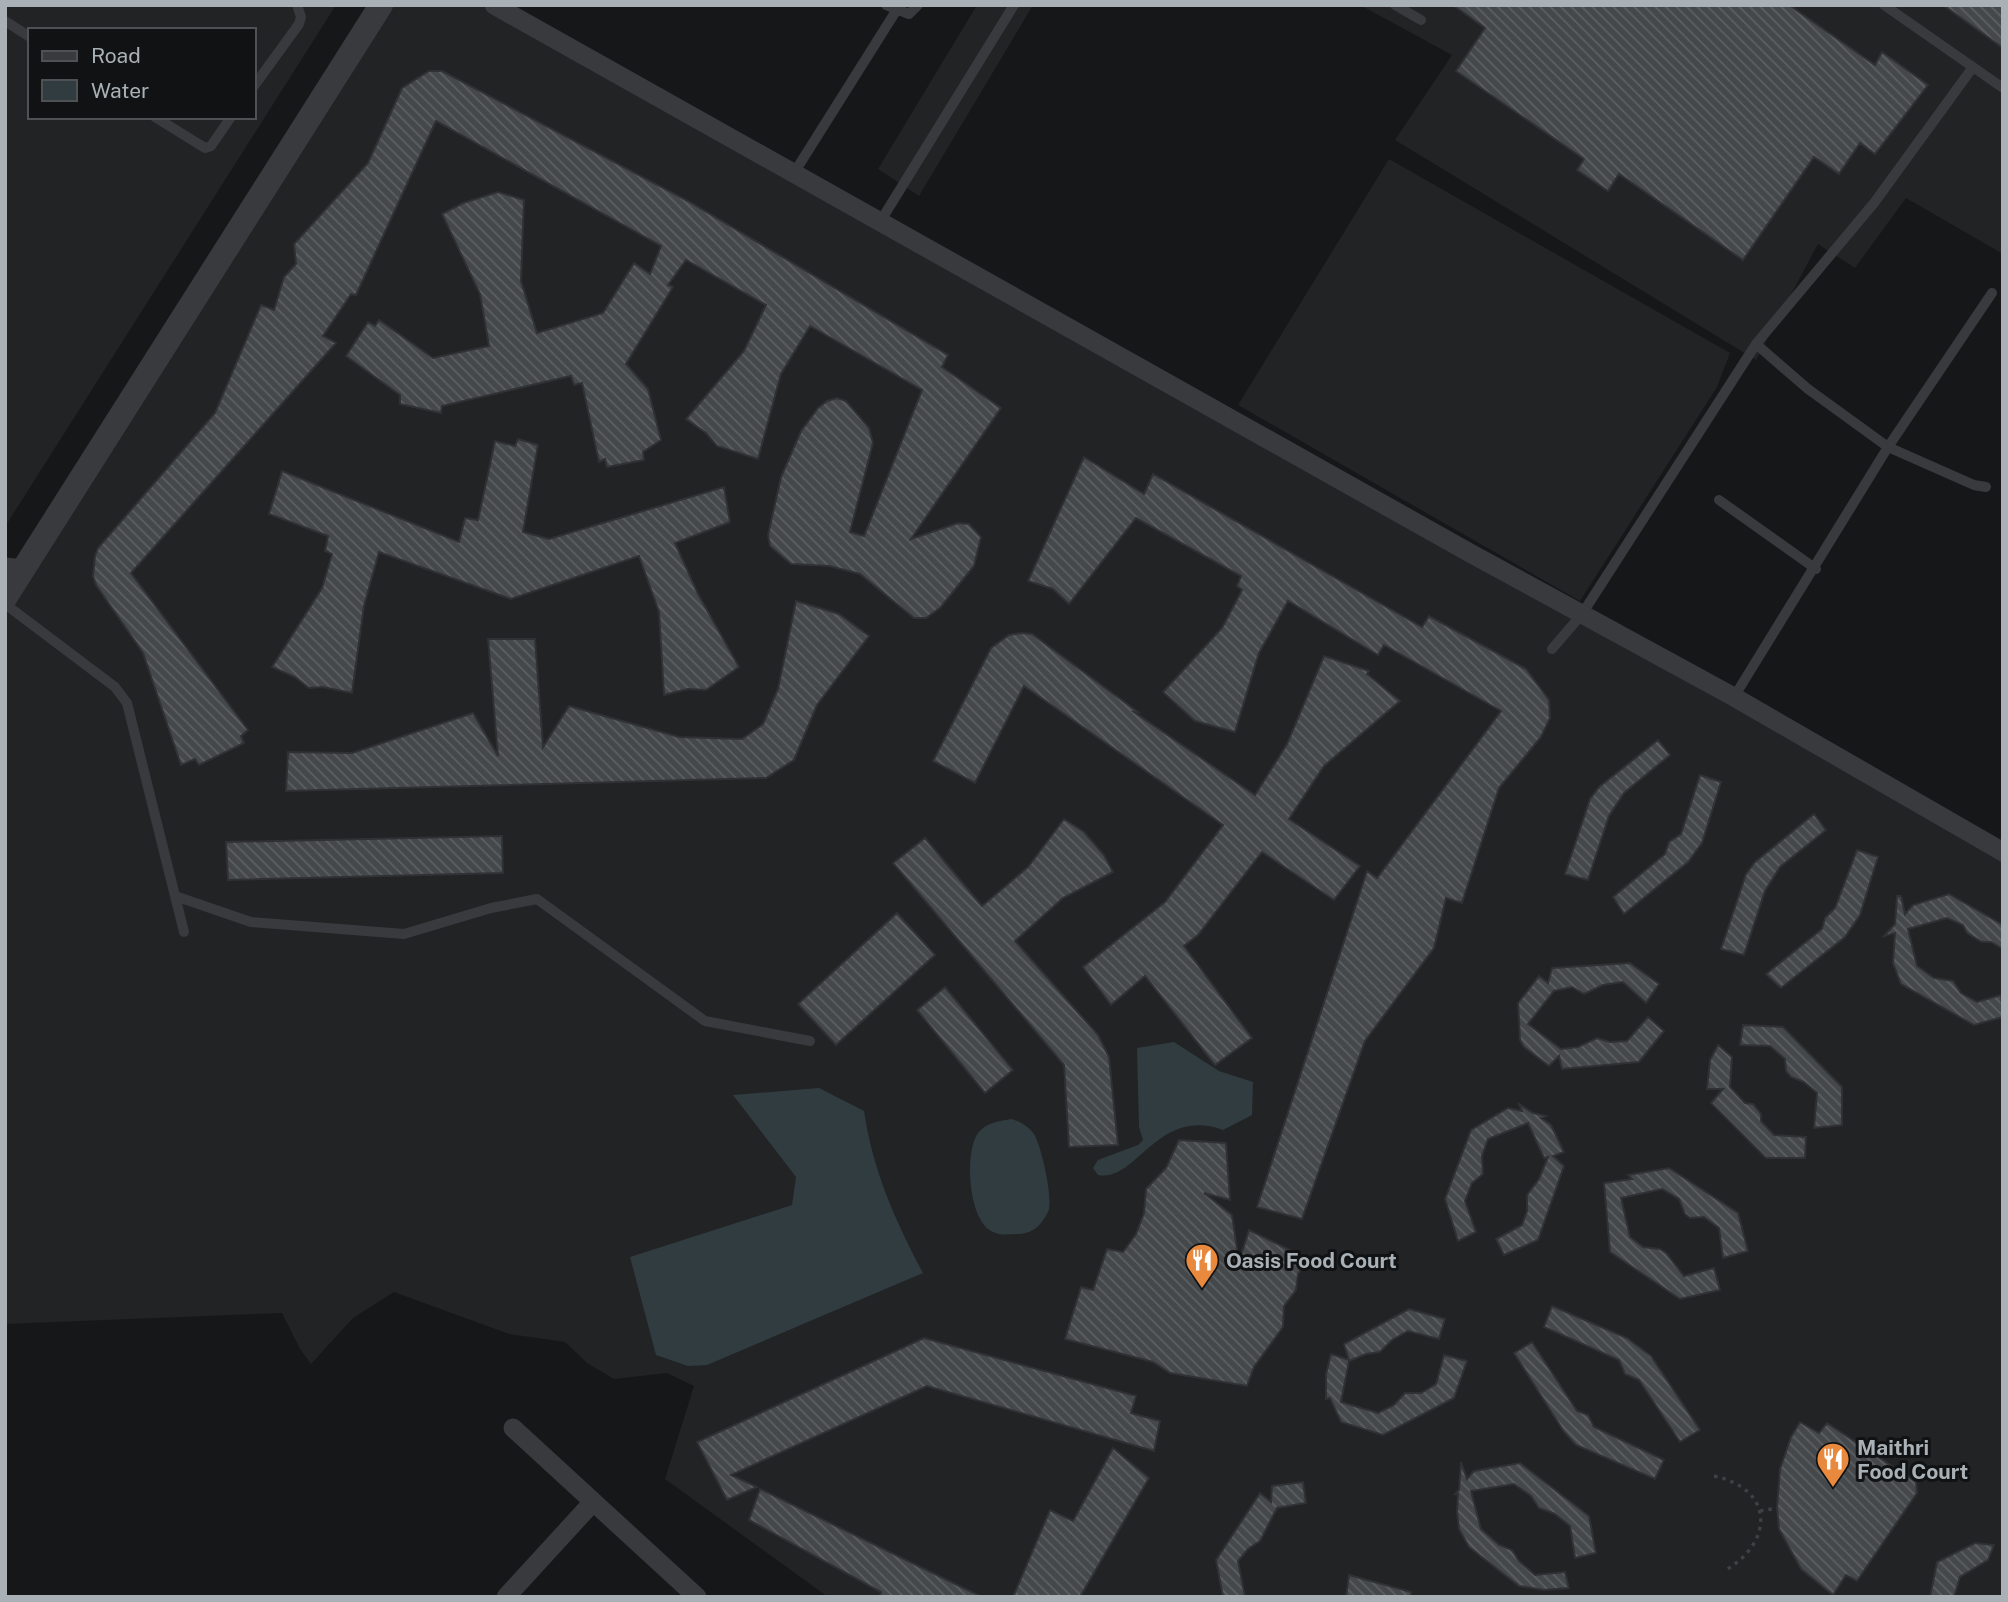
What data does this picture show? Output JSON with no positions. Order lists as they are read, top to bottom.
{
  "places": {
    "restaurant": ["Oasis Food Court", "Maithri Food Court"]
  },
  "legend": ["Road", "Water"]
}
